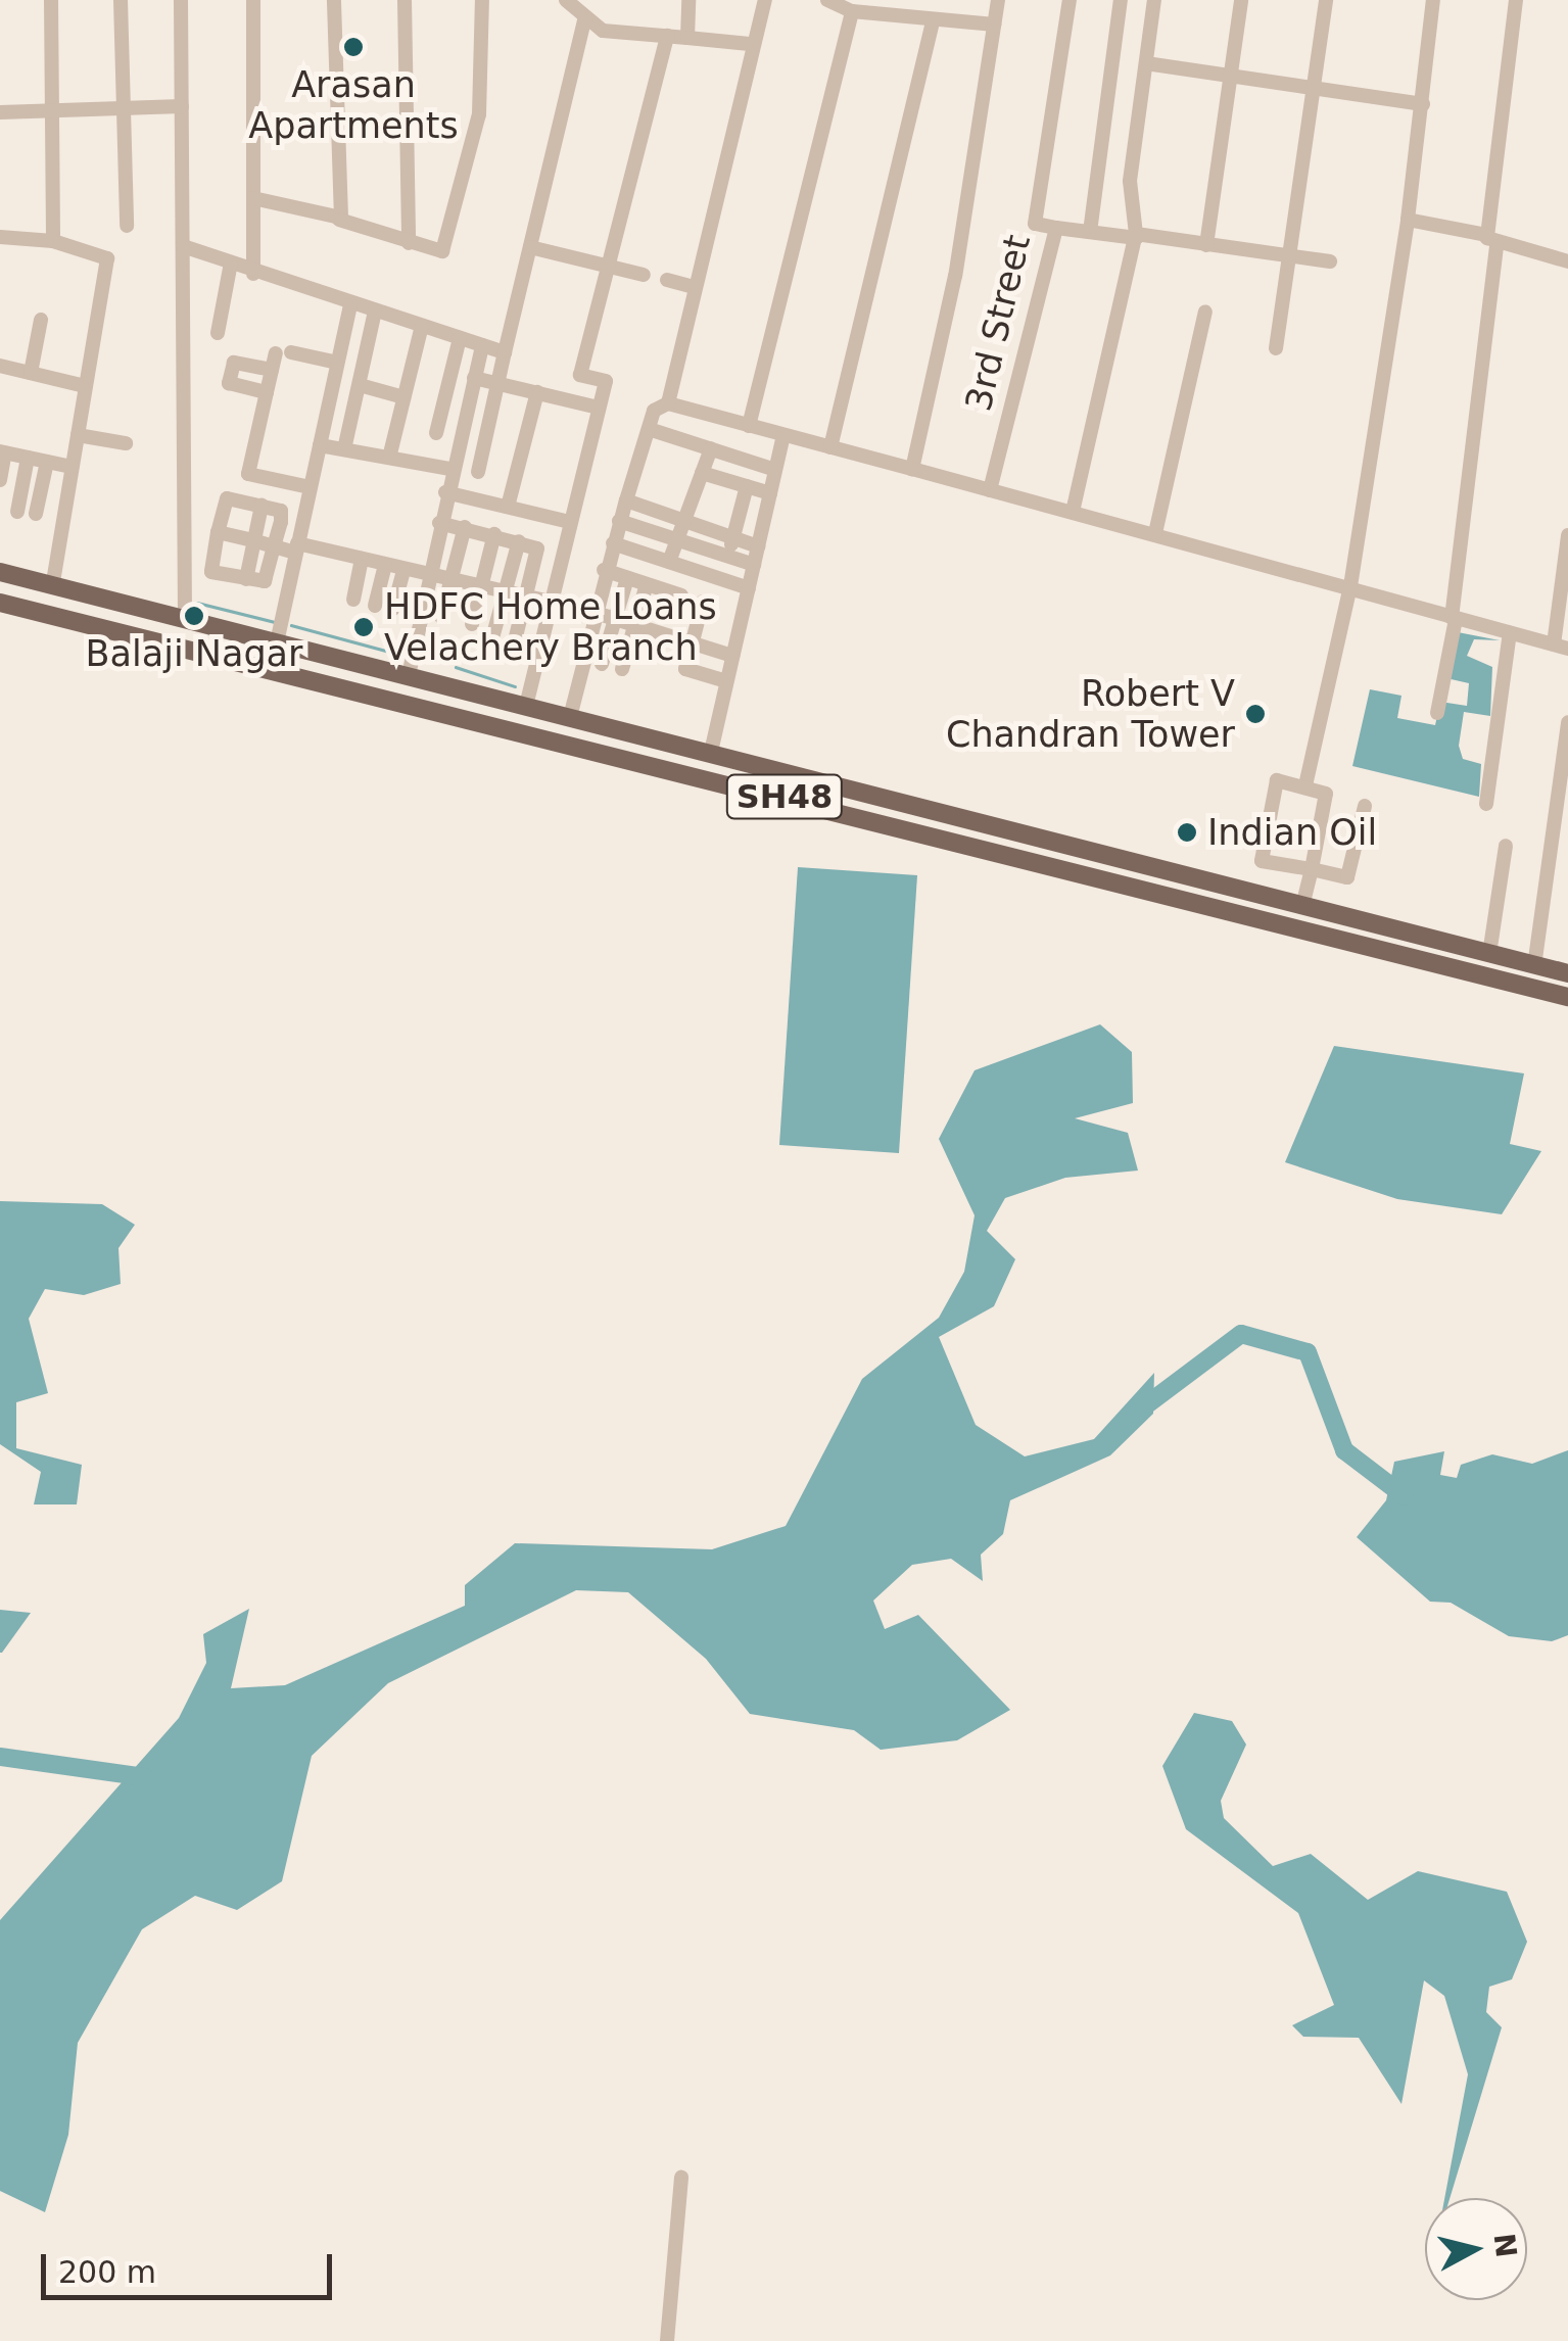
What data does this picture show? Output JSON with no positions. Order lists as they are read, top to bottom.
{
  "streets": {
    "main road": ["SH48"],
    "street": ["3rd Street"]
  },
  "places": [
    "Arasan Apartments",
    "Balaji Nagar",
    "HDFC Home Loans Velachery Branch",
    "Robert V Chandran Tower",
    "Indian Oil"
  ],
  "scale_bar": "200 m",
  "north": "right"
}
